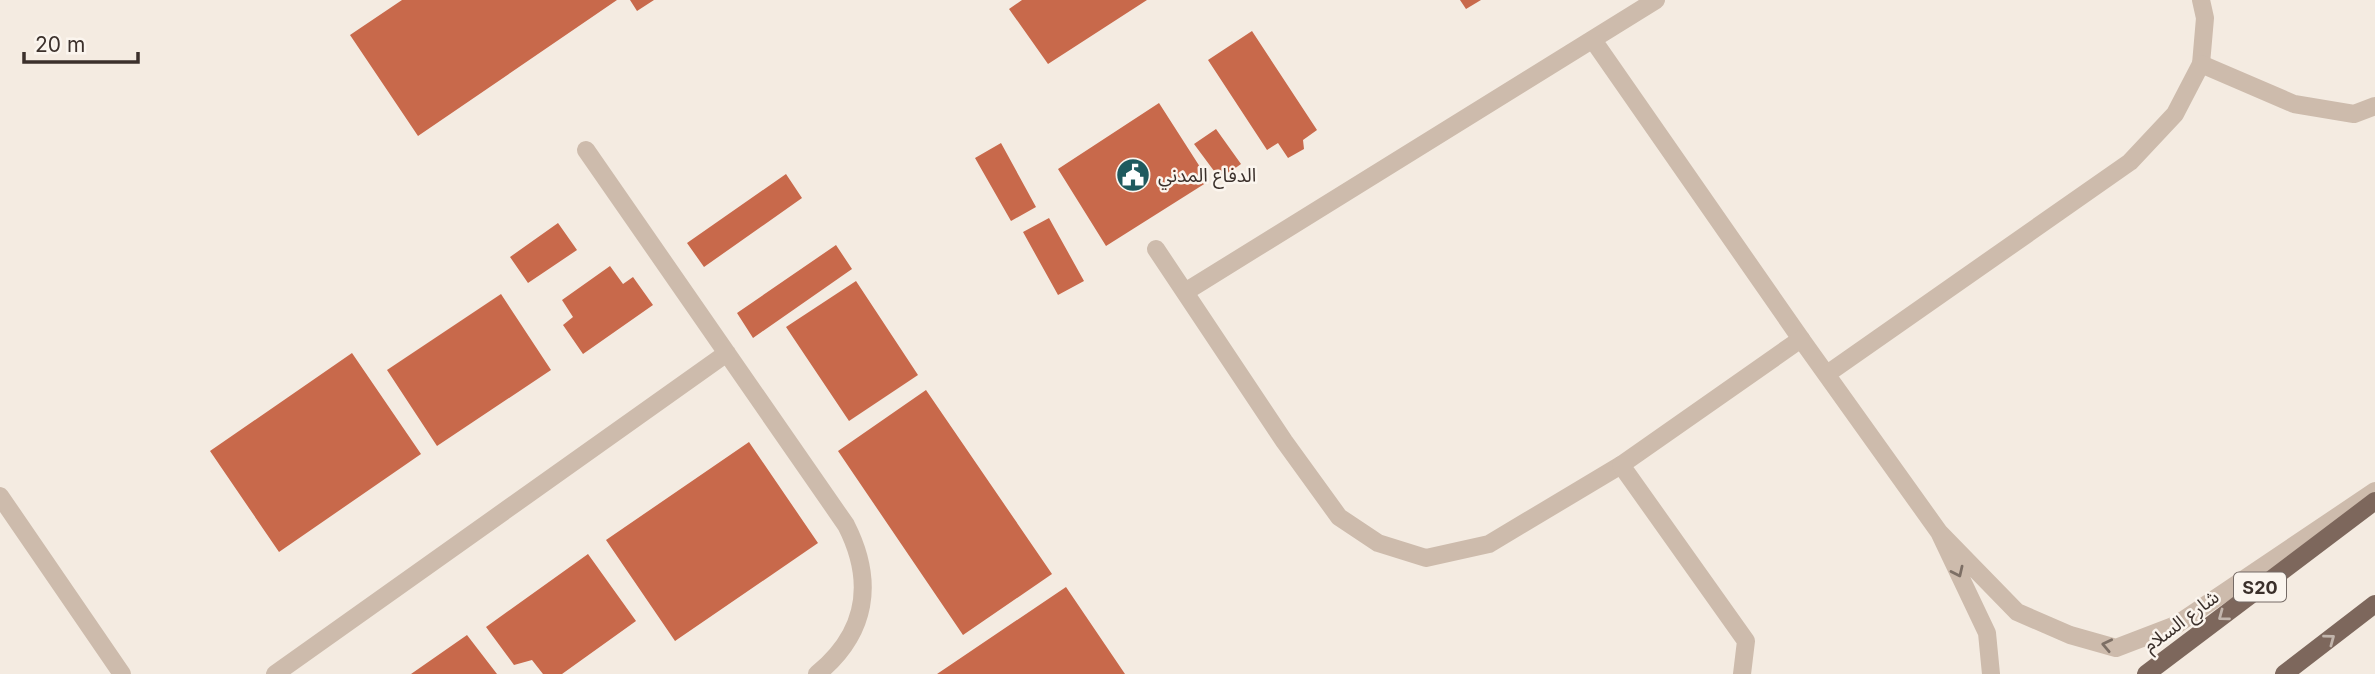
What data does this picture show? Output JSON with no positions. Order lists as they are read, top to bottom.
{
  "streets": {
    "main road": ["S20", "شارع السلام"]
  },
  "places": {
    "public building": ["الدفاع المدني"]
  },
  "scale_bar": "20 m"
}
